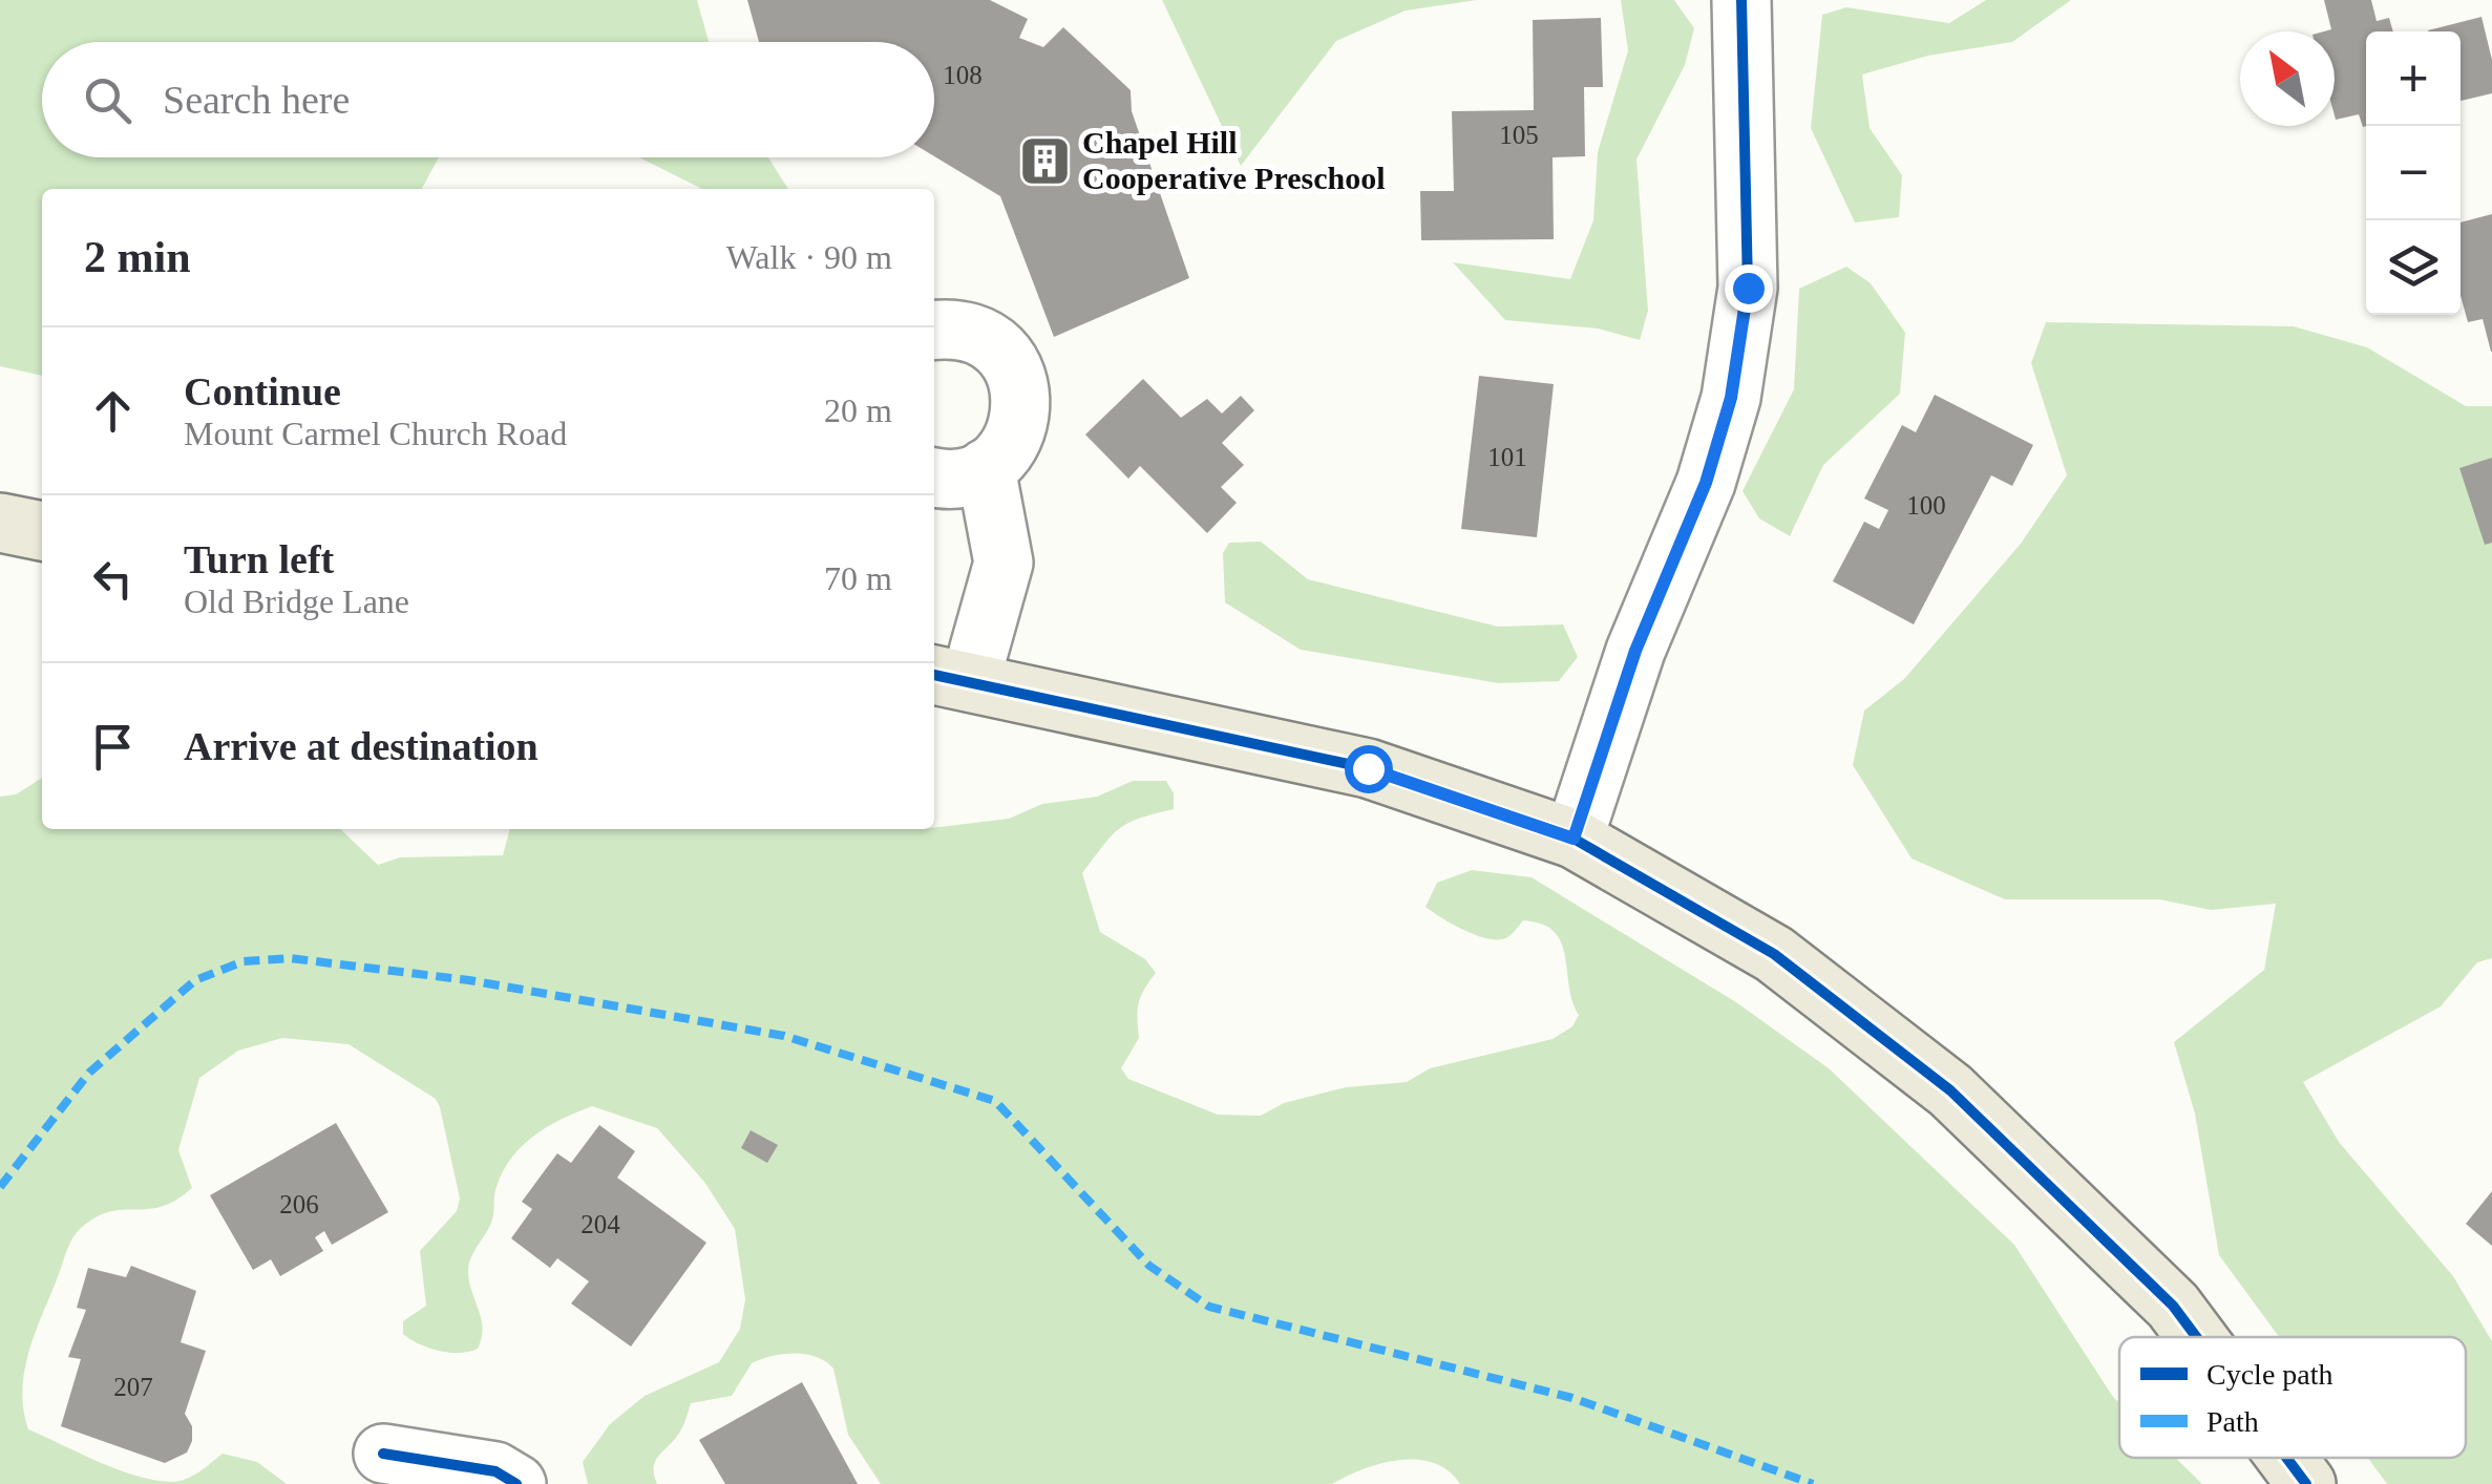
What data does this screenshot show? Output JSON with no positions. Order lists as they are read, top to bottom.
{
  "places": {
    "building": ["Chapel Hill Cooperative Preschool"]
  },
  "house_numbers": [
    "108",
    "105",
    "101",
    "100",
    "206",
    "204",
    "207"
  ],
  "legend": ["Cycle path", "Path"],
  "north": "top left",
  "page": {
    "map_buttons": ["+", "−"],
    "search": "Search here",
    "heading": ["2 min", "Walk · 90 m"],
    "list": [
      ["Continue", "Mount Carmel Church Road", "20 m"],
      ["Turn left", "Old Bridge Lane", "70 m"],
      "Arrive at destination"
    ]
  }
}
